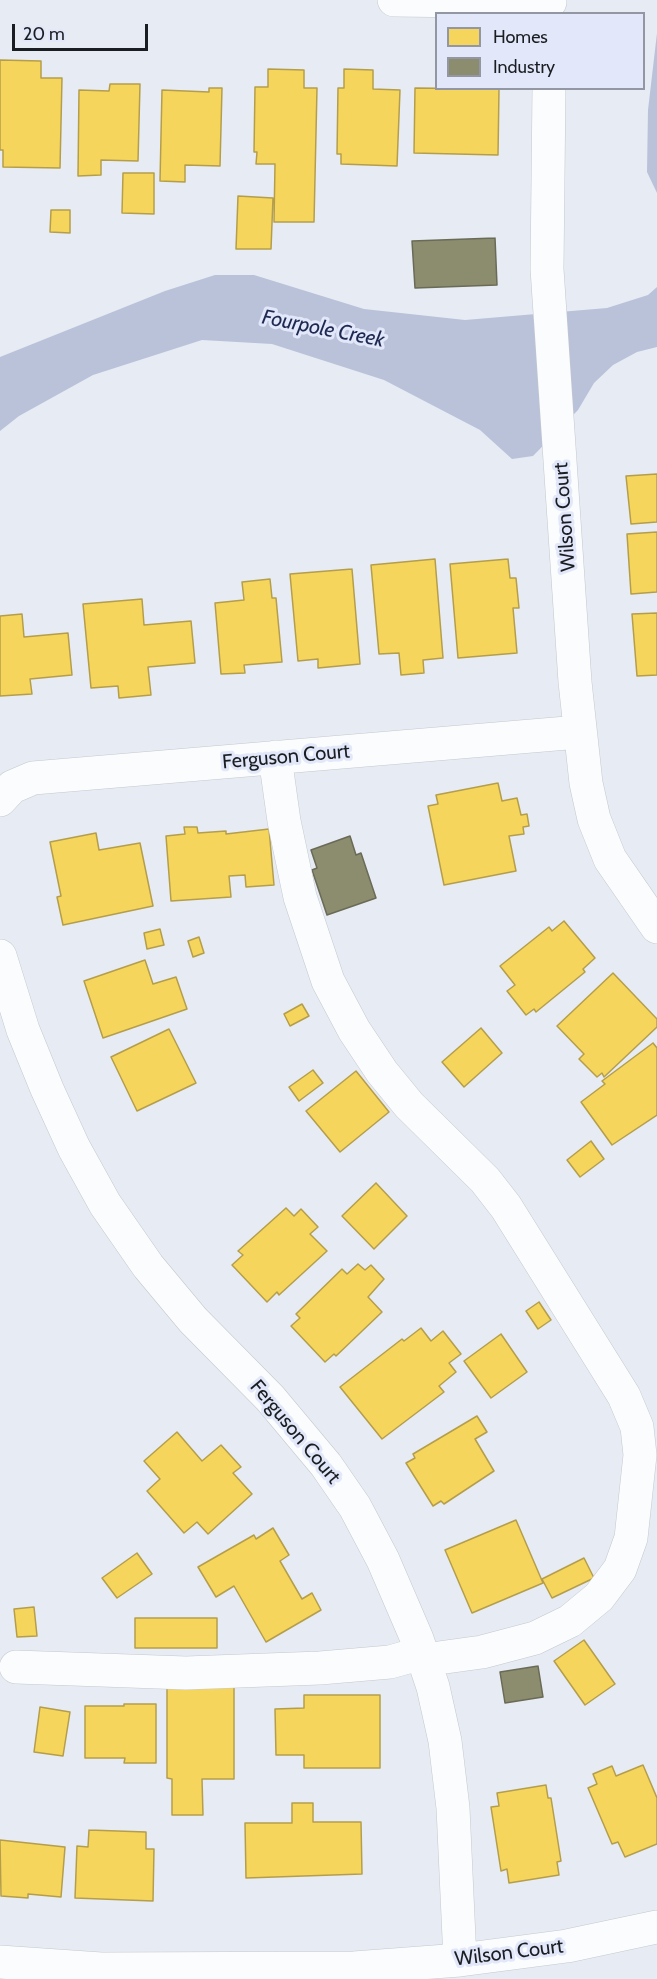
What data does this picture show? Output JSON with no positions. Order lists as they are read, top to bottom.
{
  "streets": {
    "street": ["Wilson Court", "Ferguson Court"]
  },
  "crossings": [
    ["Wilson Court", "Ferguson Court"]
  ],
  "water": ["Fourpole Creek"],
  "legend": ["Homes", "Industry"],
  "scale_bar": "20 m"
}
